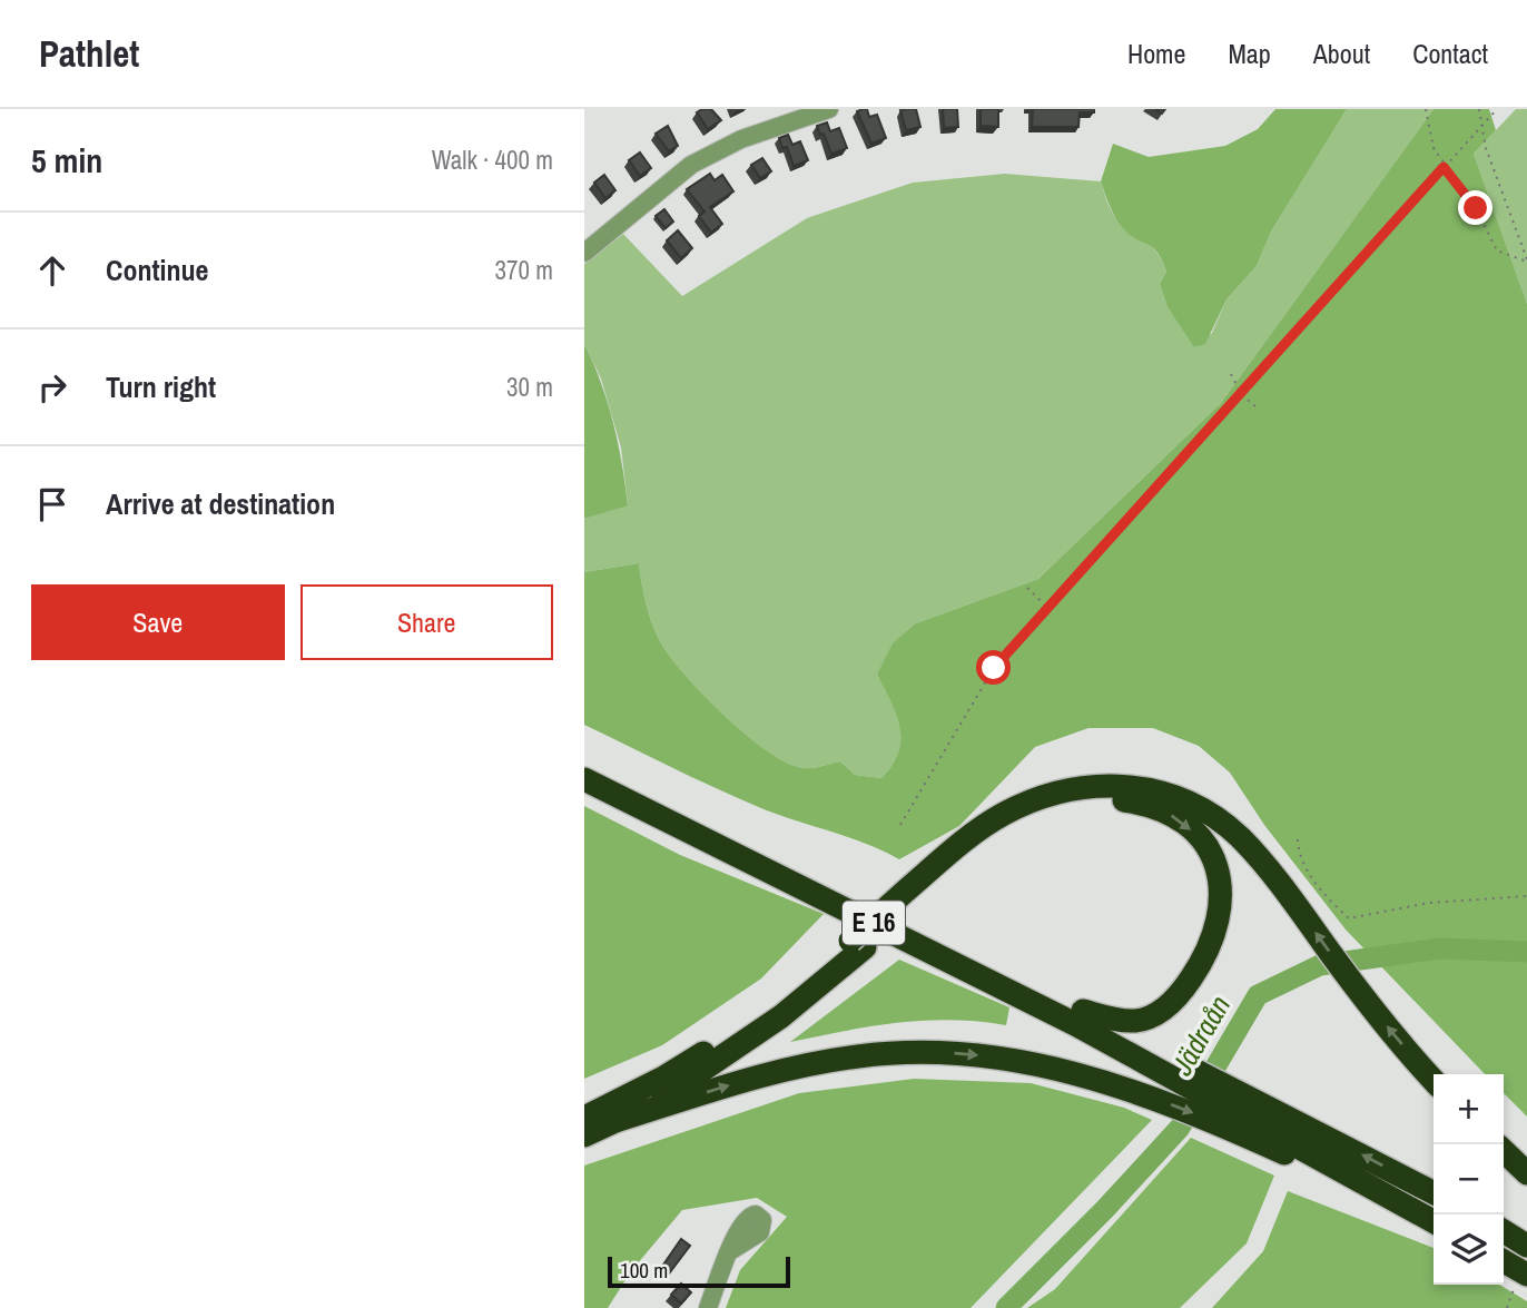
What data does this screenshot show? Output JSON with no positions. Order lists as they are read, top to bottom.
{
  "streets": {
    "highway": ["E 16"]
  },
  "water": ["Jädraån"],
  "scale_bar": "100 m",
  "page": {
    "header": "Pathlet",
    "nav": [
      "Home",
      "Map",
      "About",
      "Contact"
    ],
    "heading": ["5 min", "Walk · 400 m"],
    "list": [
      ["Continue", "370 m"],
      ["Turn right", "30 m"],
      "Arrive at destination"
    ],
    "buttons": ["Save", "Share"],
    "map_buttons": ["+", "−"],
    "scale": "100 m"
  }
}
